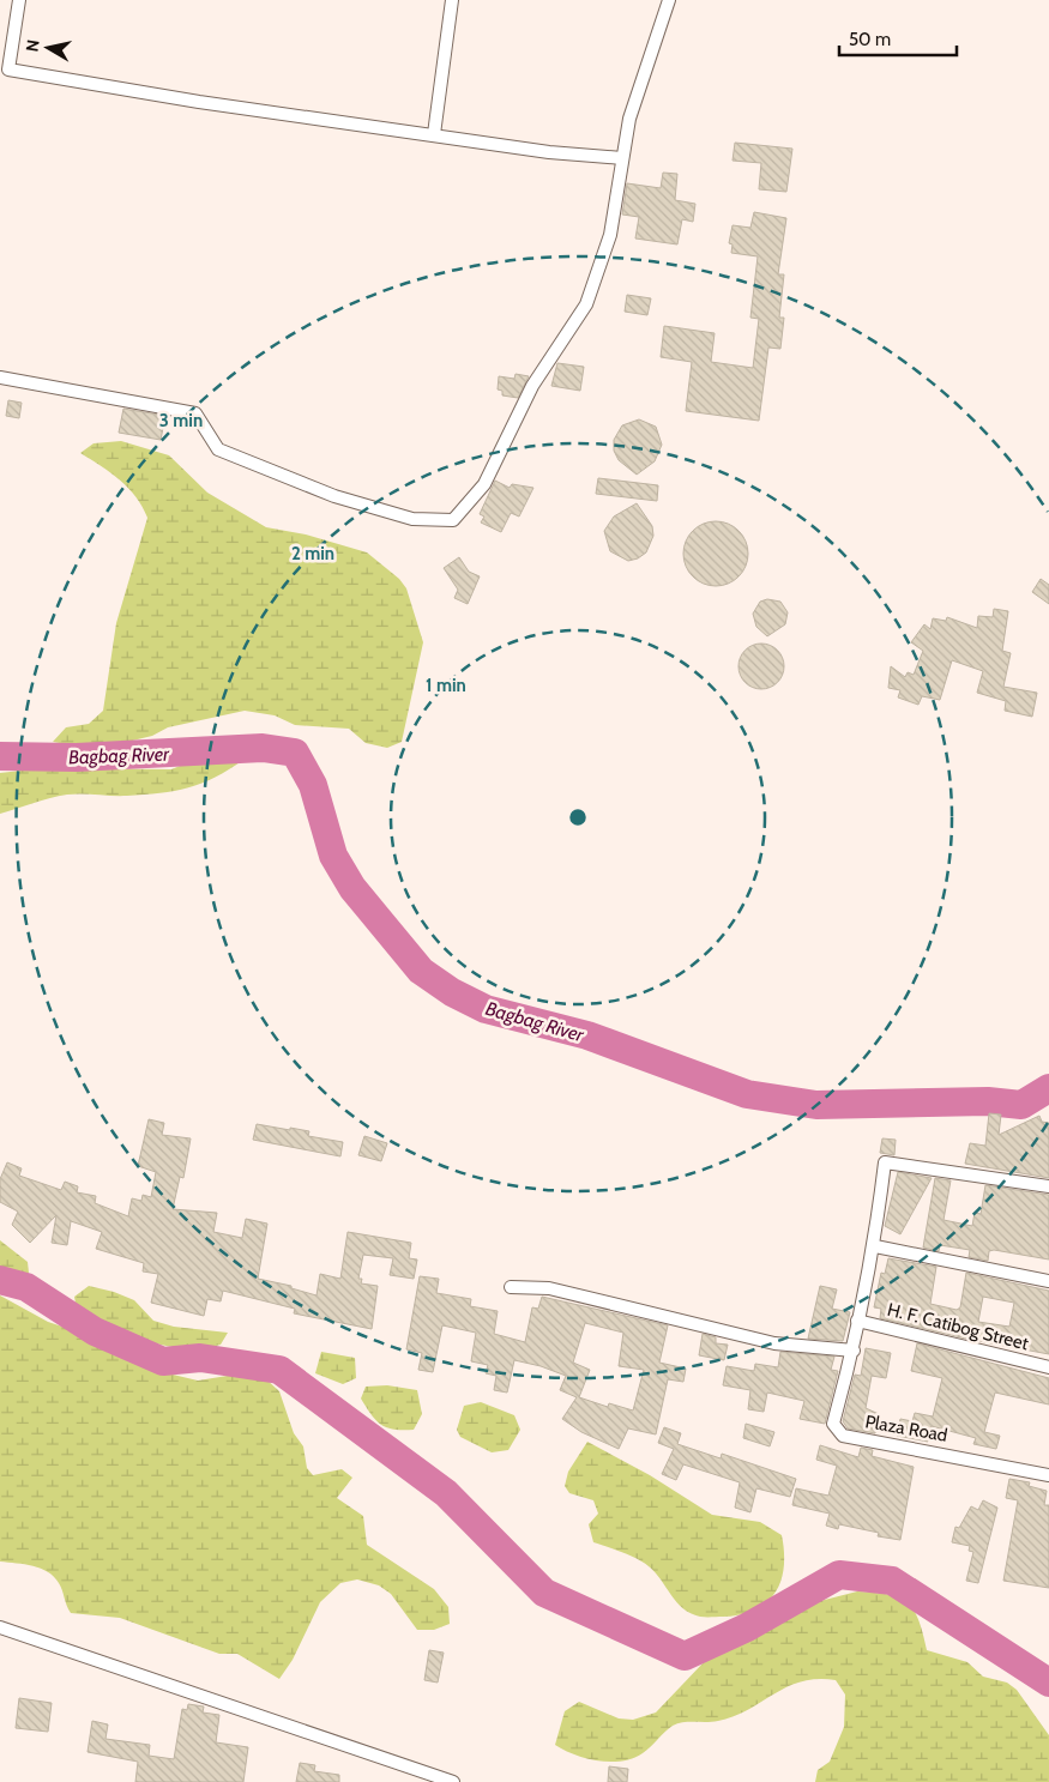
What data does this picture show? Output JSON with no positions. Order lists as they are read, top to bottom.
{
  "streets": {
    "street": ["H. F. Catibog Street", "Plaza Road"]
  },
  "crossings": [
    ["H. F. Catibog Street", "Plaza Road"]
  ],
  "water": ["Bagbag River"],
  "scale_bar": "50 m",
  "north": "left",
  "rings": ["3 min", "2 min", "1 min"]
}
